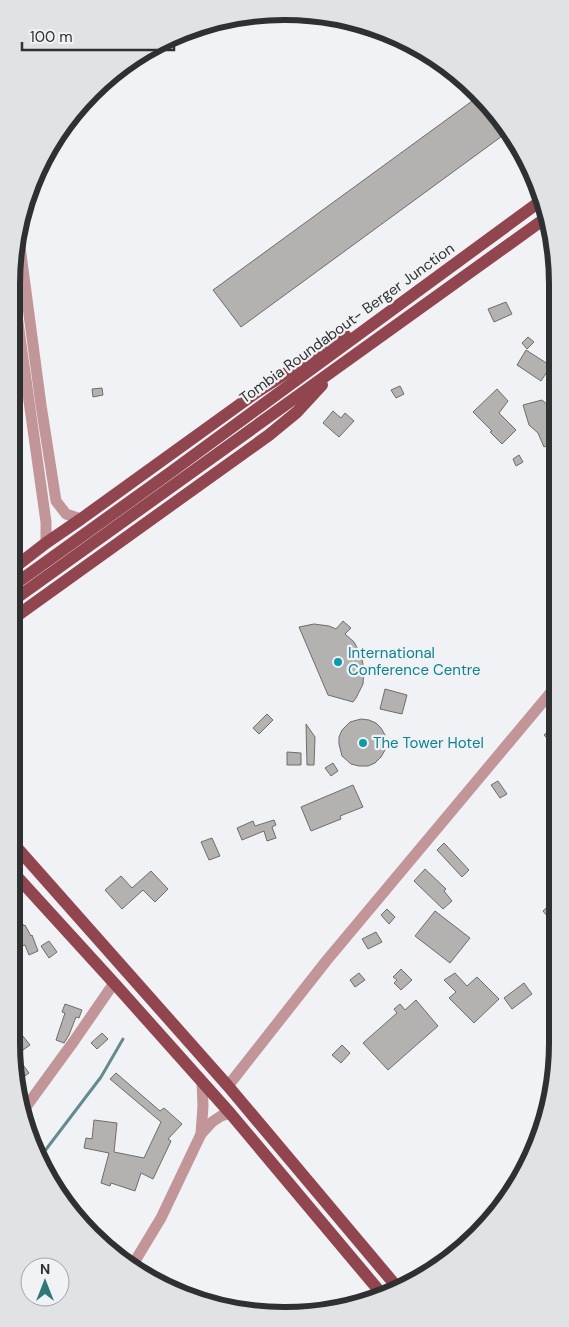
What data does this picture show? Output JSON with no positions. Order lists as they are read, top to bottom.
{
  "streets": {
    "main road": ["Tombia Roundabout- Berger Junction"]
  },
  "places": ["International Conference Centre", "The Tower Hotel"],
  "scale_bar": "100 m",
  "north": "top"
}
